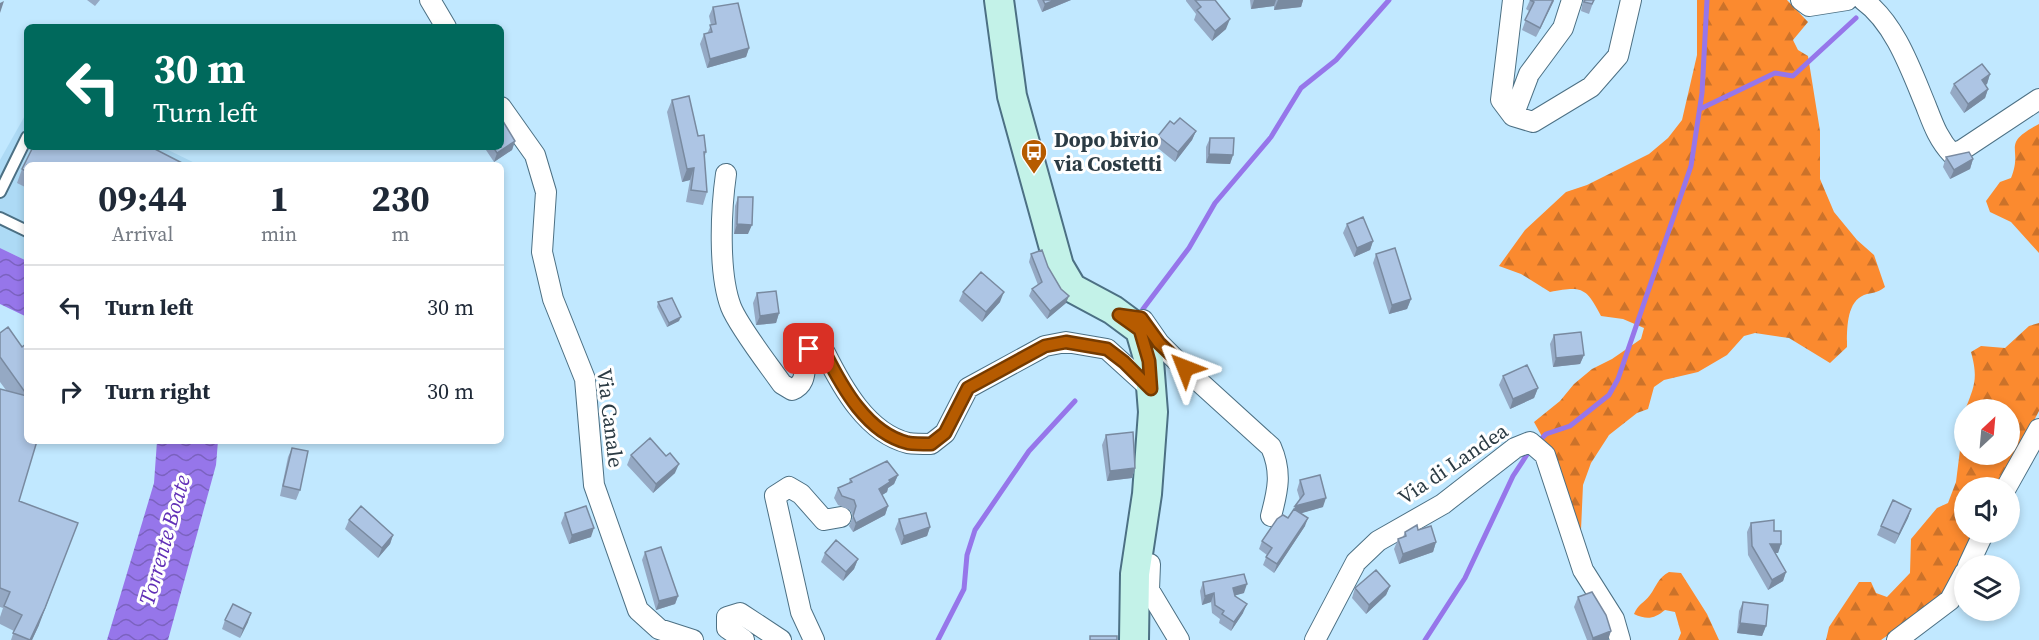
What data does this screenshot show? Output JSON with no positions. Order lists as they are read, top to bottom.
{
  "streets": {
    "street": ["Via Canale", "Via di Landea"]
  },
  "water": ["Torrente Boate"],
  "places": {
    "bus stop": ["Dopo bivio via Costetti"]
  },
  "north": "top right",
  "page": {
    "turn": ["30 m", "Turn left"],
    "eta": [
      "09:44",
      "Arrival",
      "1",
      "min",
      "230",
      "m"
    ],
    "list": [
      {
        "name": "Turn left",
        "value": "30 m"
      },
      {
        "name": "Turn right",
        "value": "30 m"
      }
    ]
  }
}
